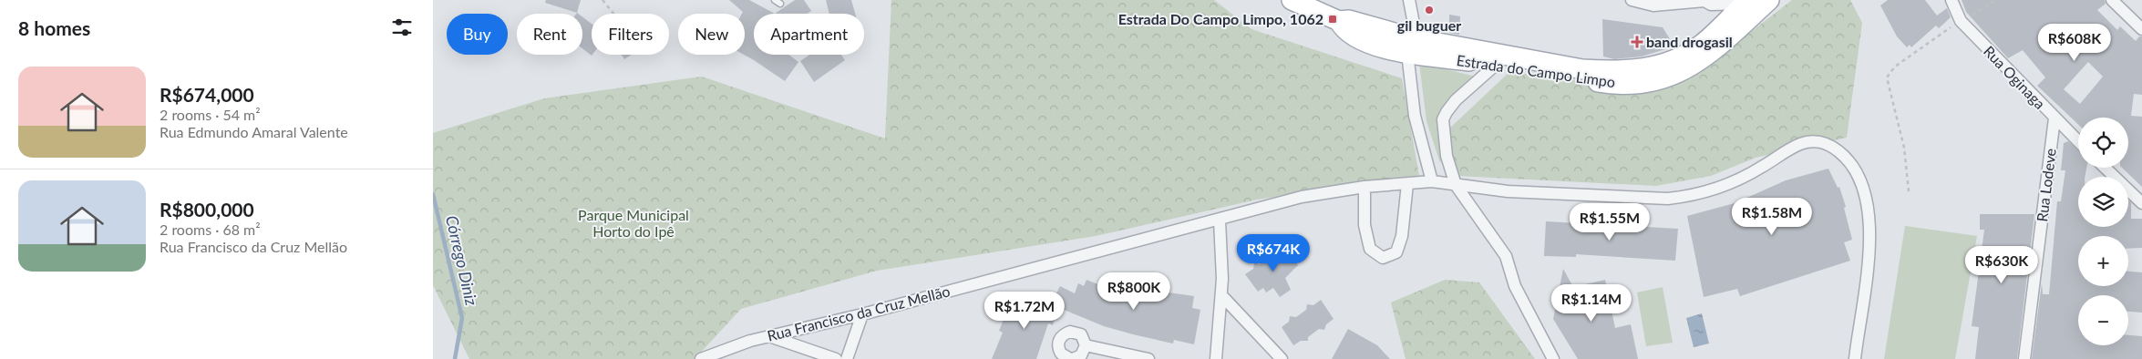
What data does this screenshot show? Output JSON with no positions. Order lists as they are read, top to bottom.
{
  "streets": {
    "main road": ["Estrada do Campo Limpo"],
    "street": ["Rua Oginaga", "Rua Lodeve", "Rua Francisco da Cruz Mellão"]
  },
  "crossings": [
    ["Rua Oginaga", "Rua Lodeve"]
  ],
  "water": ["Córrego Diniz"],
  "parks": ["Parque Municipal Horto do Ipê"],
  "places": {
    "other": ["gil buguer"],
    "transit": ["Estrada Do Campo Limpo, 1062"],
    "health": ["band drogasil"]
  },
  "page": {
    "heading": "8 homes",
    "chip": [
      "Buy",
      "Rent",
      "Filters",
      "New",
      "Apartment"
    ],
    "price": [
      "R$608K",
      "R$1.58M",
      "R$1.55M",
      "R$674K",
      "R$630K",
      "R$800K",
      "R$1.14M",
      "R$1.72M"
    ],
    "list": [
      {
        "name": "R$674,000",
        "note": "2 rooms · 54 m² · Rua Edmundo Amaral Valente"
      },
      {
        "name": "R$800,000",
        "note": "2 rooms · 68 m² · Rua Francisco da Cruz Mellão"
      }
    ],
    "map_buttons": ["+", "−"]
  }
}
